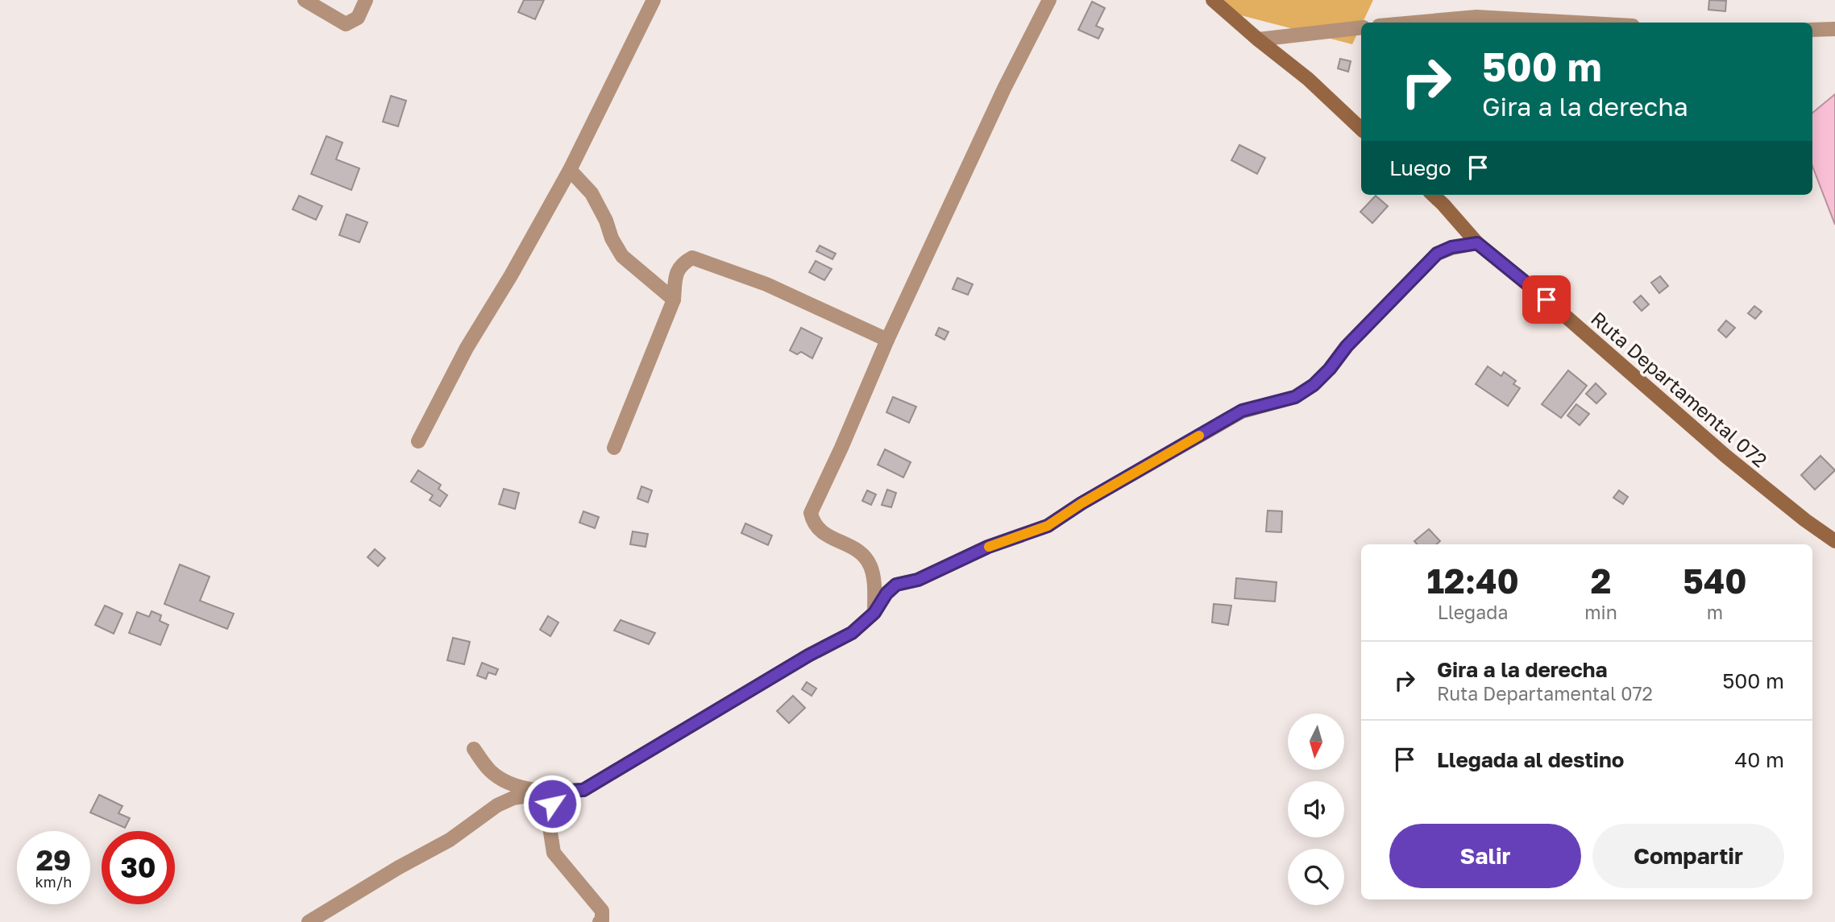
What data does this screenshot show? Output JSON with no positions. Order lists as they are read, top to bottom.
{
  "streets": {
    "main road": ["Ruta Departamental 072"]
  },
  "north": "bottom",
  "page": {
    "turn": ["500 m", "Gira a la derecha"],
    "then": "Luego",
    "eta": [
      "12:40",
      "Llegada",
      "2",
      "min",
      "540",
      "m"
    ],
    "list": [
      {
        "name": "Gira a la derecha",
        "note": "Ruta Departamental 072",
        "value": "500 m"
      },
      {
        "name": "Llegada al destino",
        "value": "40 m"
      }
    ],
    "buttons": ["Salir", "Compartir"],
    "speed": "29 km/h",
    "limit": "30"
  }
}
